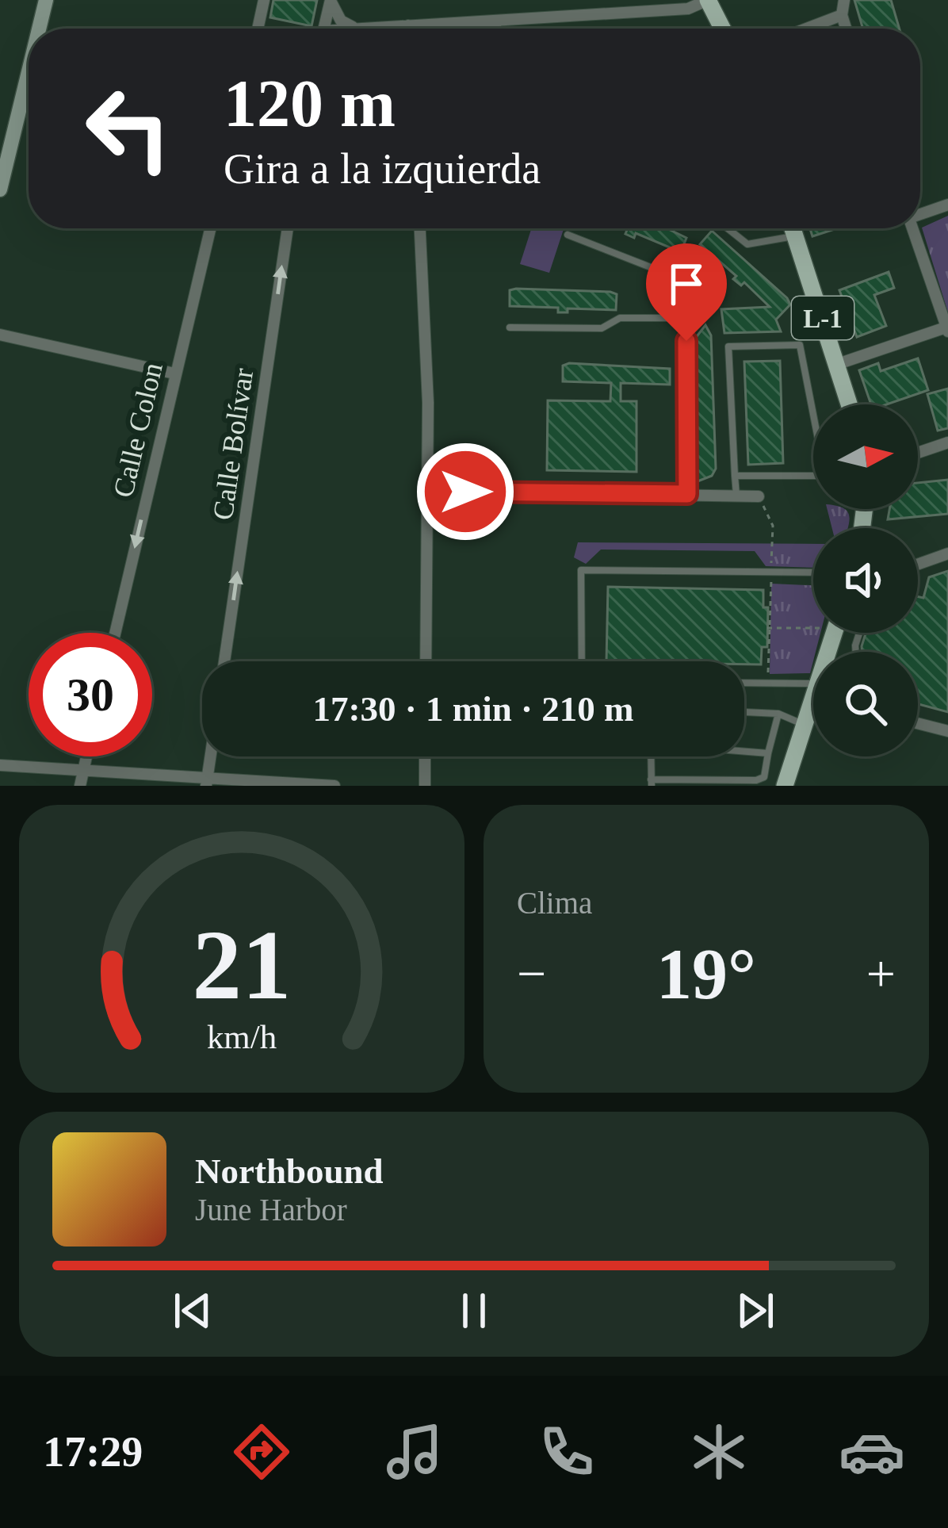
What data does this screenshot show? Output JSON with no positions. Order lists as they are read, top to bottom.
{
  "streets": {
    "main road": ["L-1"],
    "street": ["Calle Colon", "Calle Bolívar"]
  },
  "one_way": ["Calle Colon", "Calle Bolívar"],
  "north": "right",
  "page": {
    "turn": ["120 m", "Gira a la izquierda"],
    "limit": "30",
    "trip": "17:30 · 1 min · 210 m",
    "tile": "Clima",
    "heat": ["−", "19°", "+"],
    "song": ["Northbound", "June Harbor"],
    "tabs": "17:29",
    "gauge": ["21", "km/h"]
  }
}
